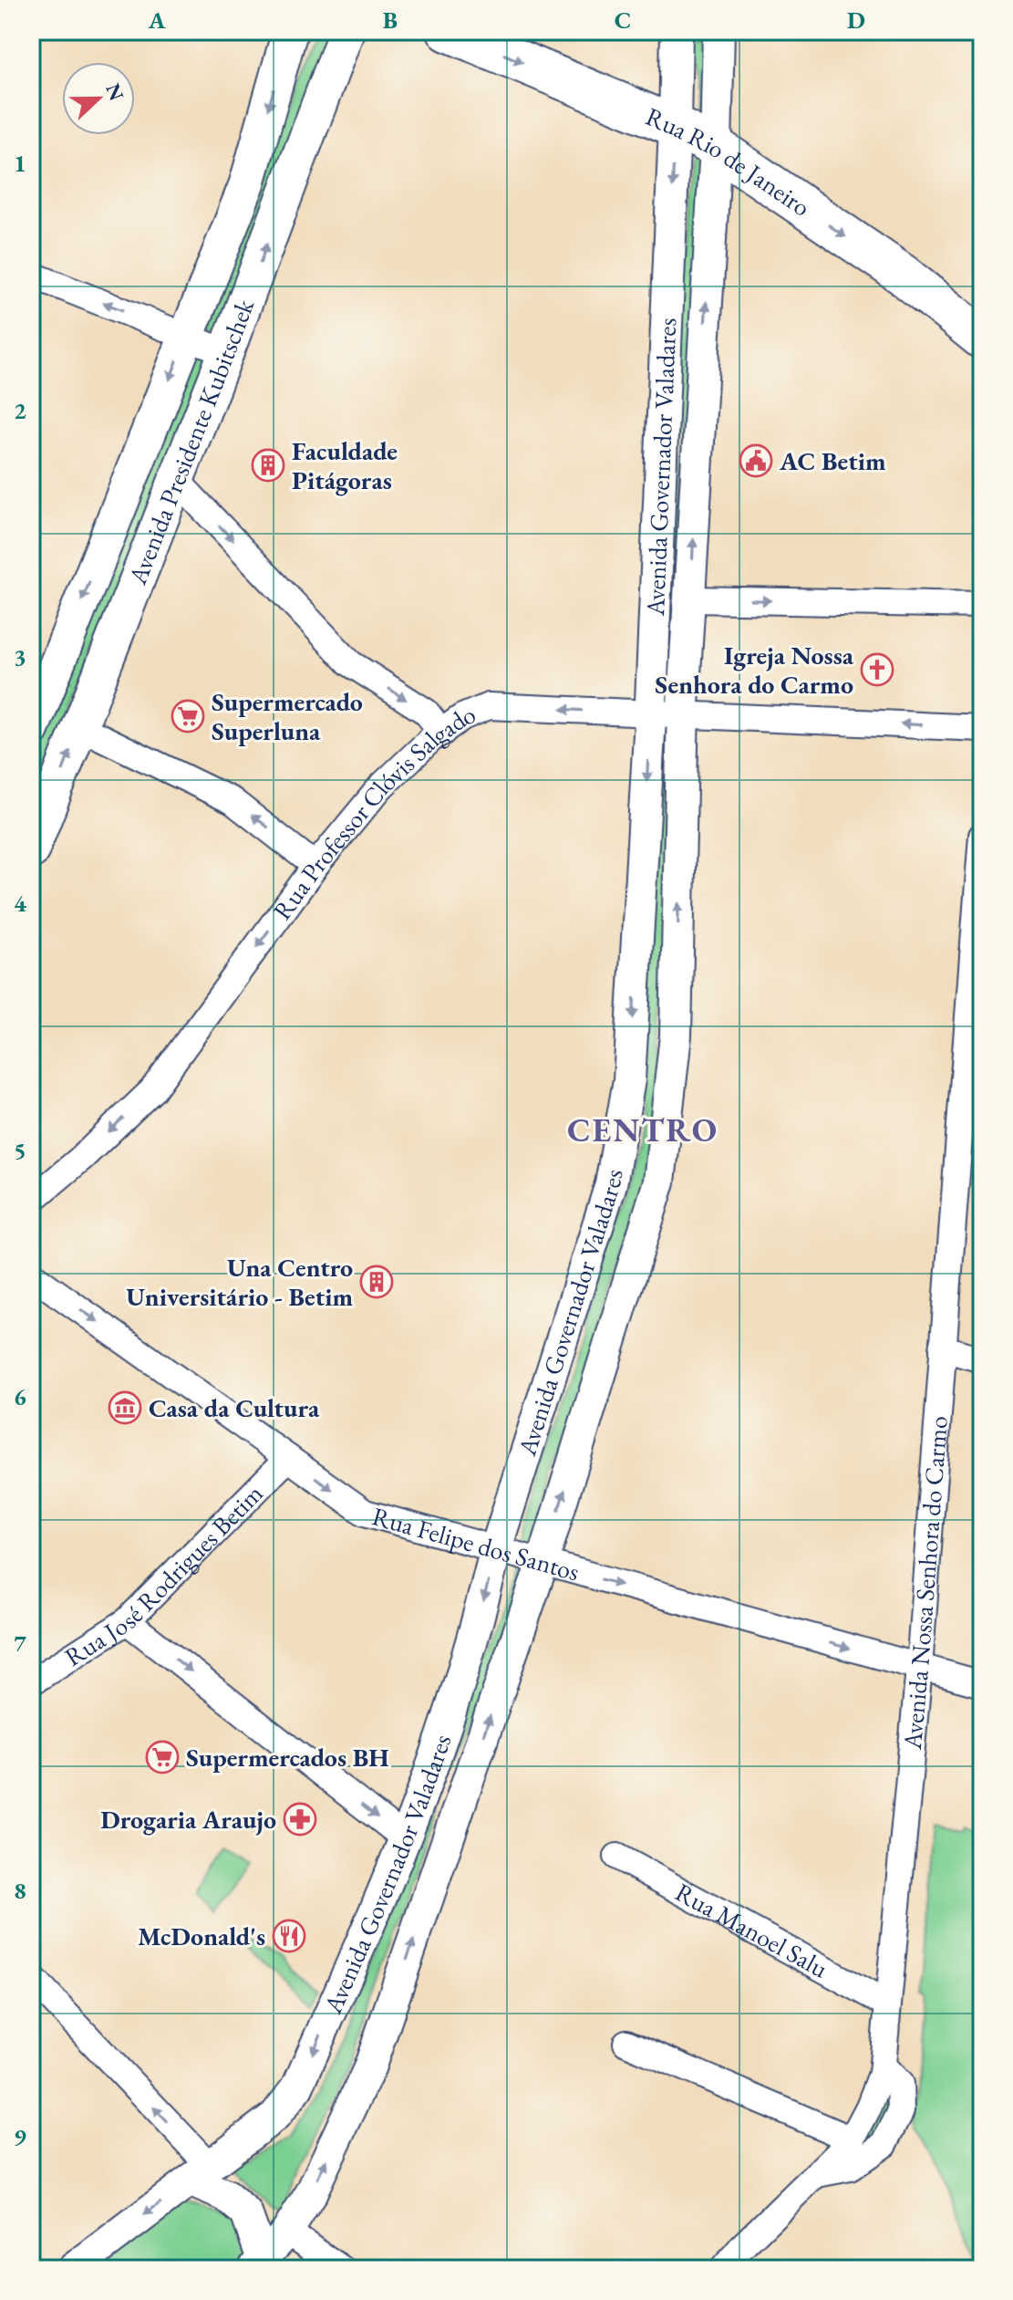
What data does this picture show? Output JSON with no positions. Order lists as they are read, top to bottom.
{
  "streets": {
    "main road": ["Rua Rio de Janeiro", "Avenida Presidente Kubitschek"],
    "street": [
      "Avenida Governador Valadares",
      "Rua Professor Clóvis Salgado",
      "Rua Felipe dos Santos",
      "Rua José Rodrigues Betim",
      "Avenida Nossa Senhora do Carmo",
      "Rua Manoel Salu"
    ]
  },
  "crossings": [
    ["Rua Rio de Janeiro", "Avenida Governador Valadares"],
    ["Avenida Governador Valadares", "Rua Professor Clóvis Salgado"],
    ["Avenida Governador Valadares", "Rua Felipe dos Santos"],
    ["Rua Felipe dos Santos", "Rua José Rodrigues Betim"],
    ["Rua Felipe dos Santos", "Avenida Nossa Senhora do Carmo"],
    ["Avenida Nossa Senhora do Carmo", "Rua Manoel Salu"]
  ],
  "one_way": ["Rua Rio de Janeiro", "Rua Felipe dos Santos"],
  "districts": ["CENTRO"],
  "places": {
    "public building": ["AC Betim"],
    "building": ["Faculdade Pitágoras", "Una Centro Universitário - Betim"],
    "church": ["Igreja Nossa Senhora do Carmo"],
    "supermarket": ["Supermercado Superluna", "Supermercados BH"],
    "museum": ["Casa da Cultura"],
    "pharmacy": ["Drogaria Araujo"],
    "restaurant": ["McDonald's"]
  },
  "north": "right",
  "grid": {
    "columns": [
      "A",
      "B",
      "C",
      "D"
    ],
    "rows": [
      "1",
      "2",
      "3",
      "4",
      "5",
      "6",
      "7",
      "8",
      "9"
    ]
  }
}
